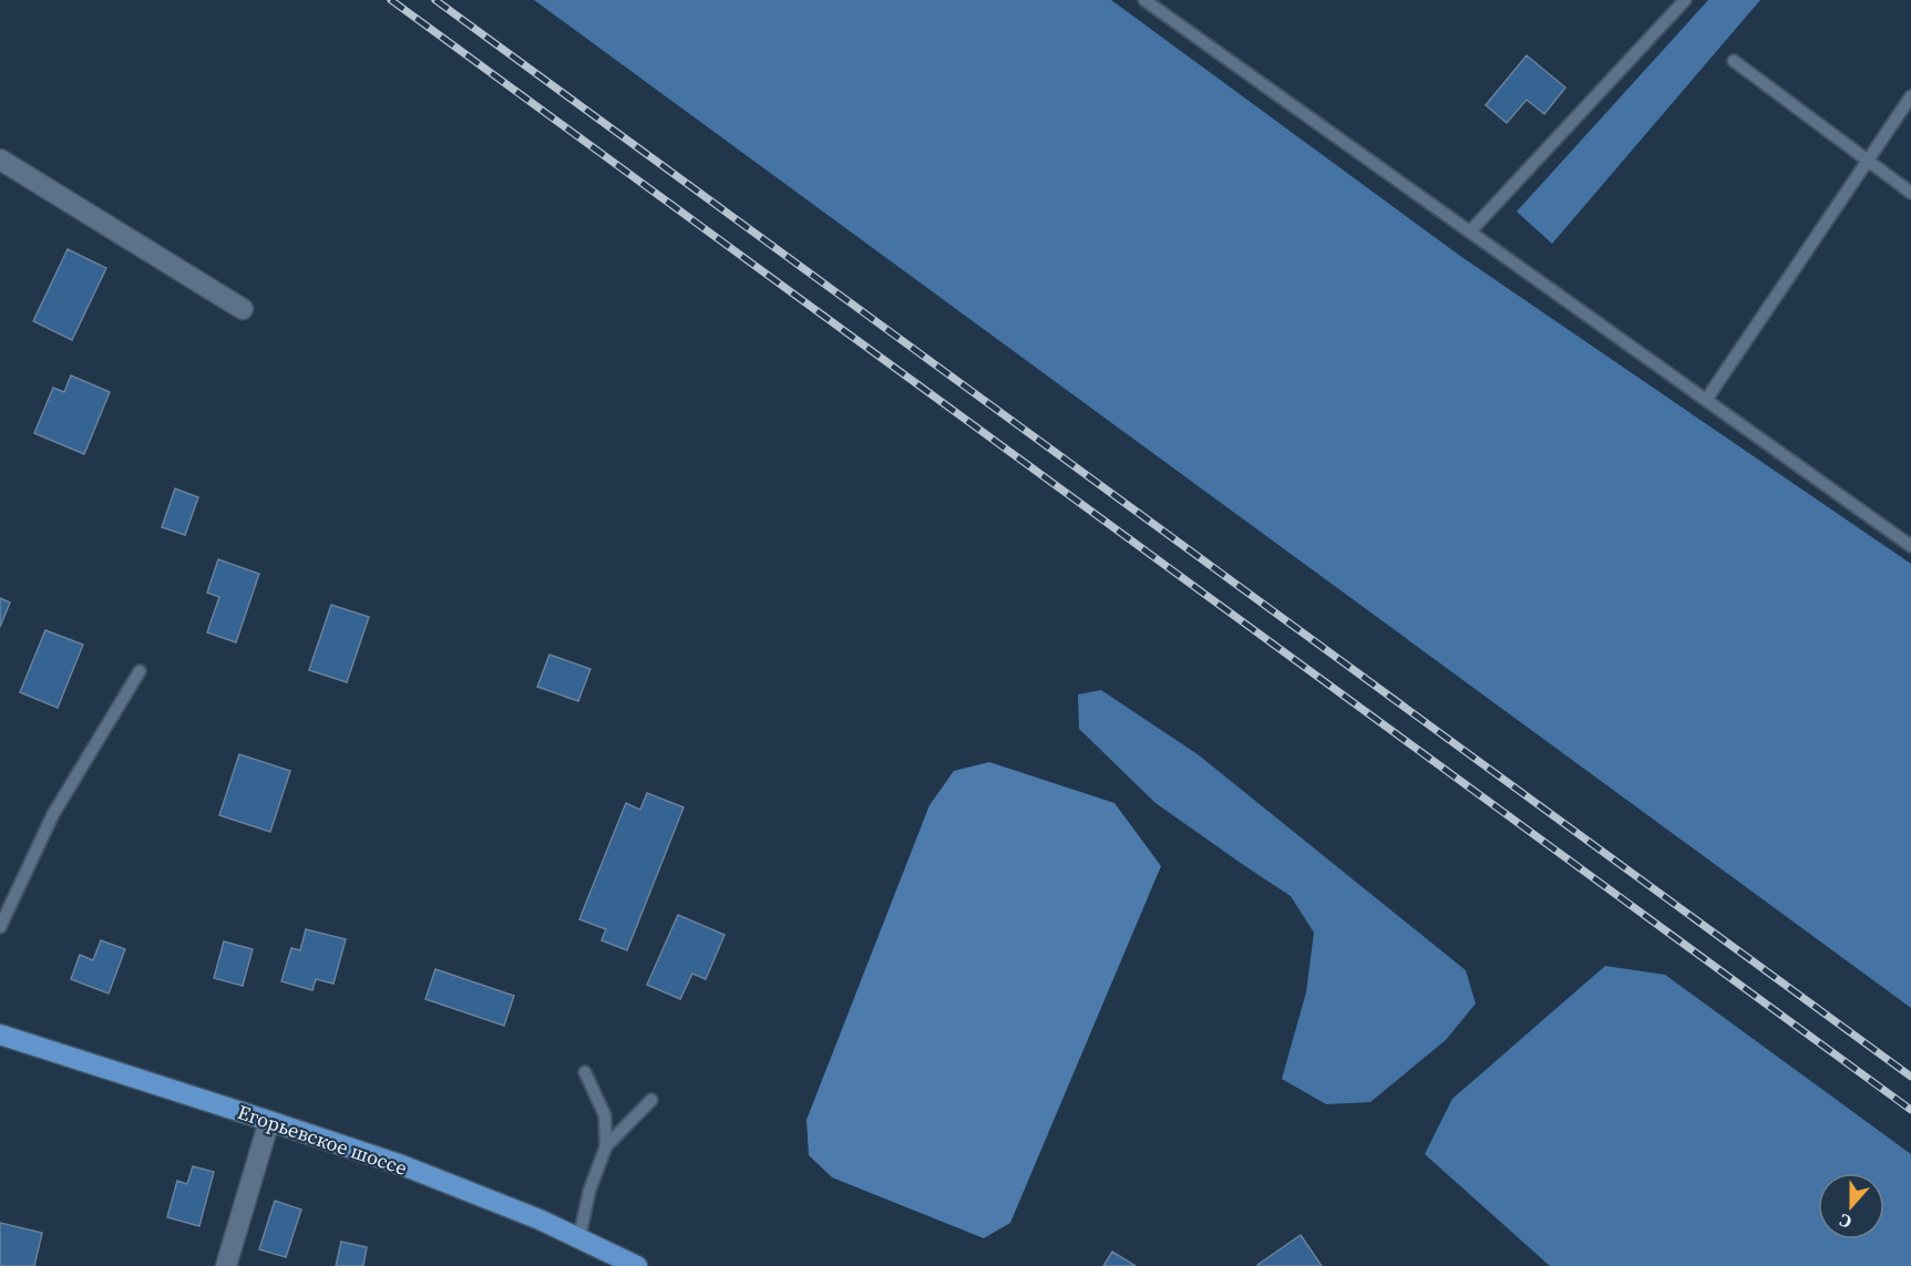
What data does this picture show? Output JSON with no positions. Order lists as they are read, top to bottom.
{
  "streets": {
    "main road": ["Егорьевское шоссе"]
  },
  "north": "bottom"
}
